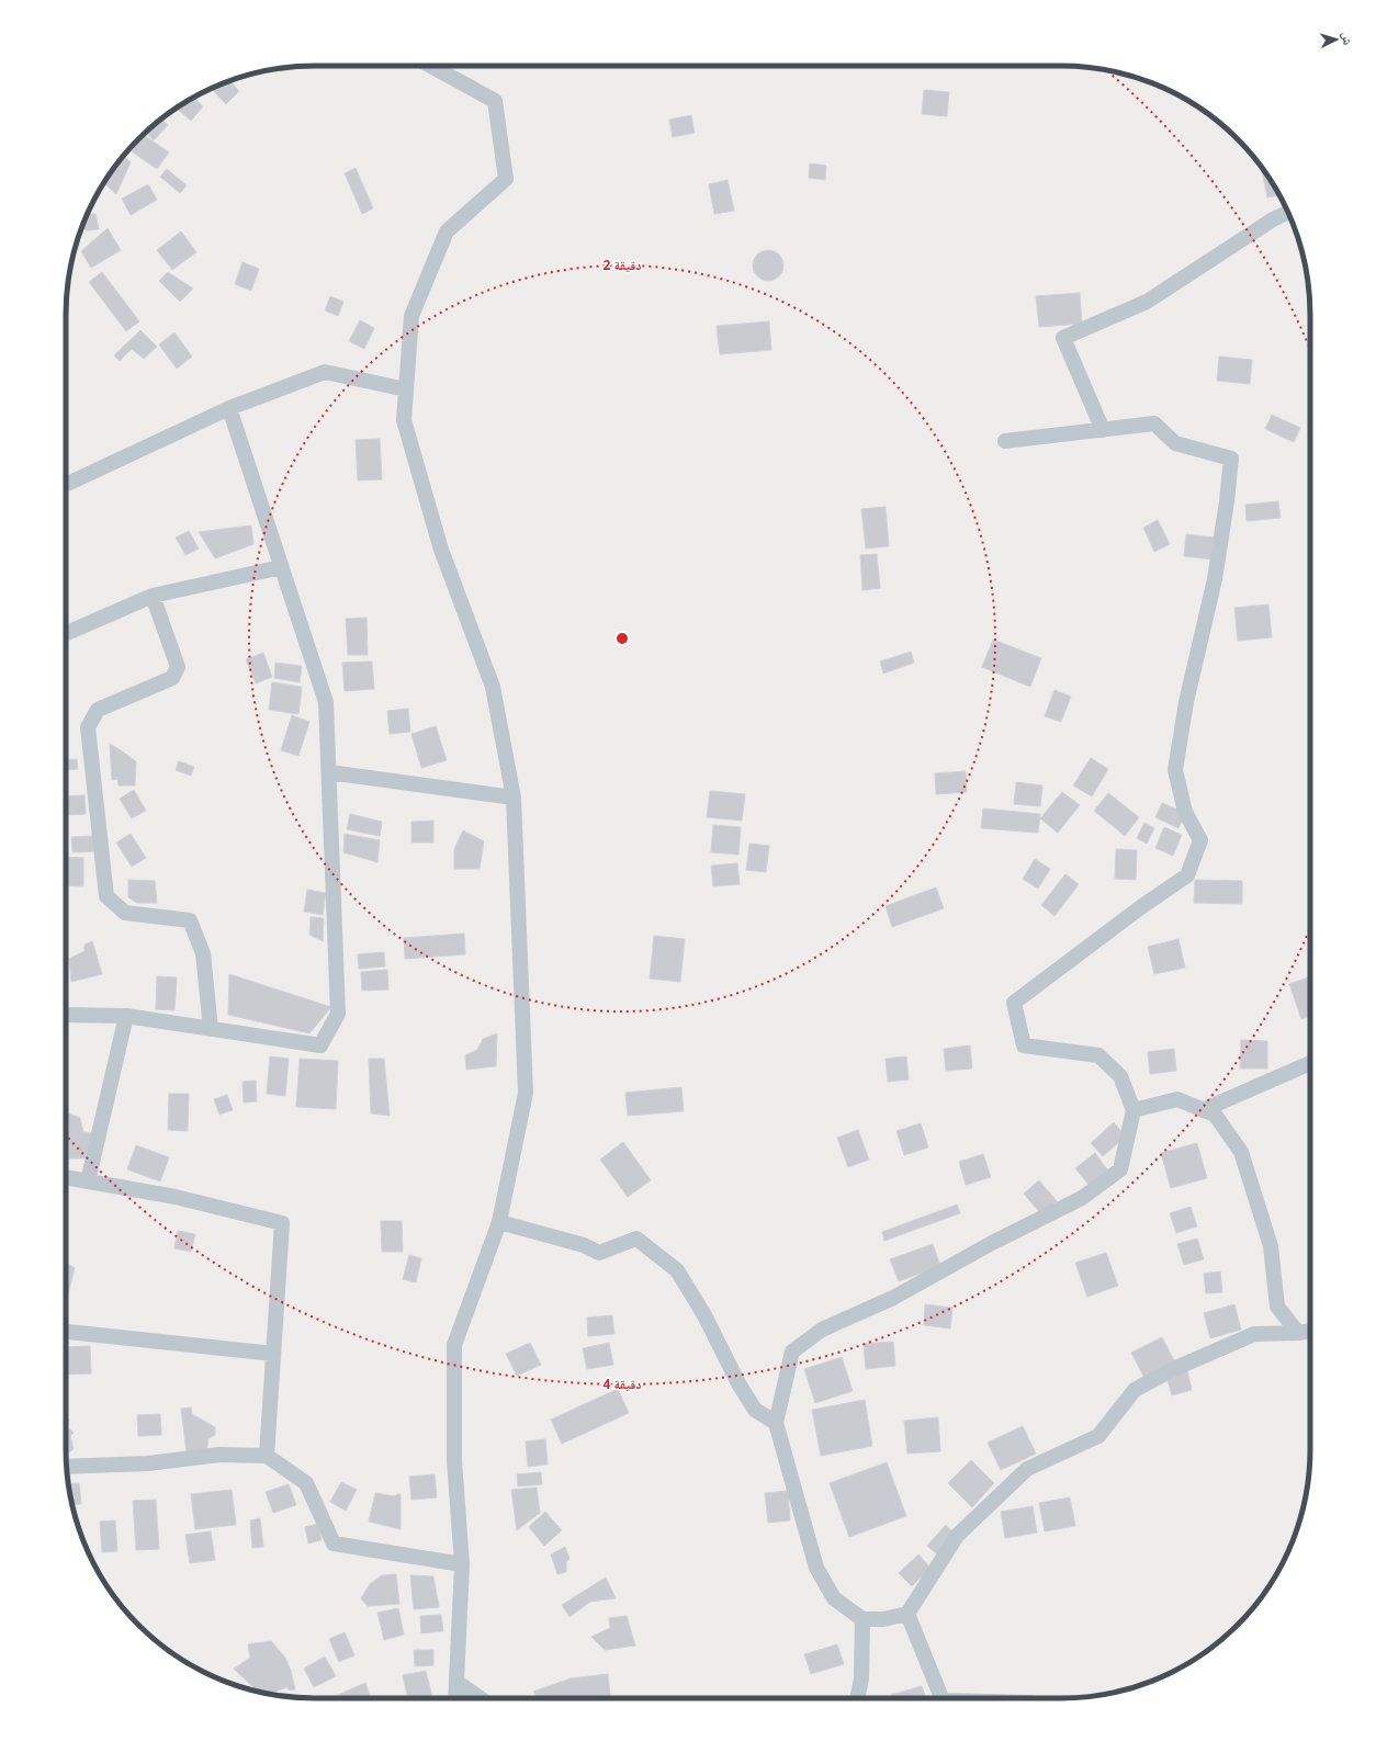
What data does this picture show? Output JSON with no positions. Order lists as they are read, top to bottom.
{
  "north": "right",
  "rings": ["2 دقيقة", "4 دقيقة"]
}
